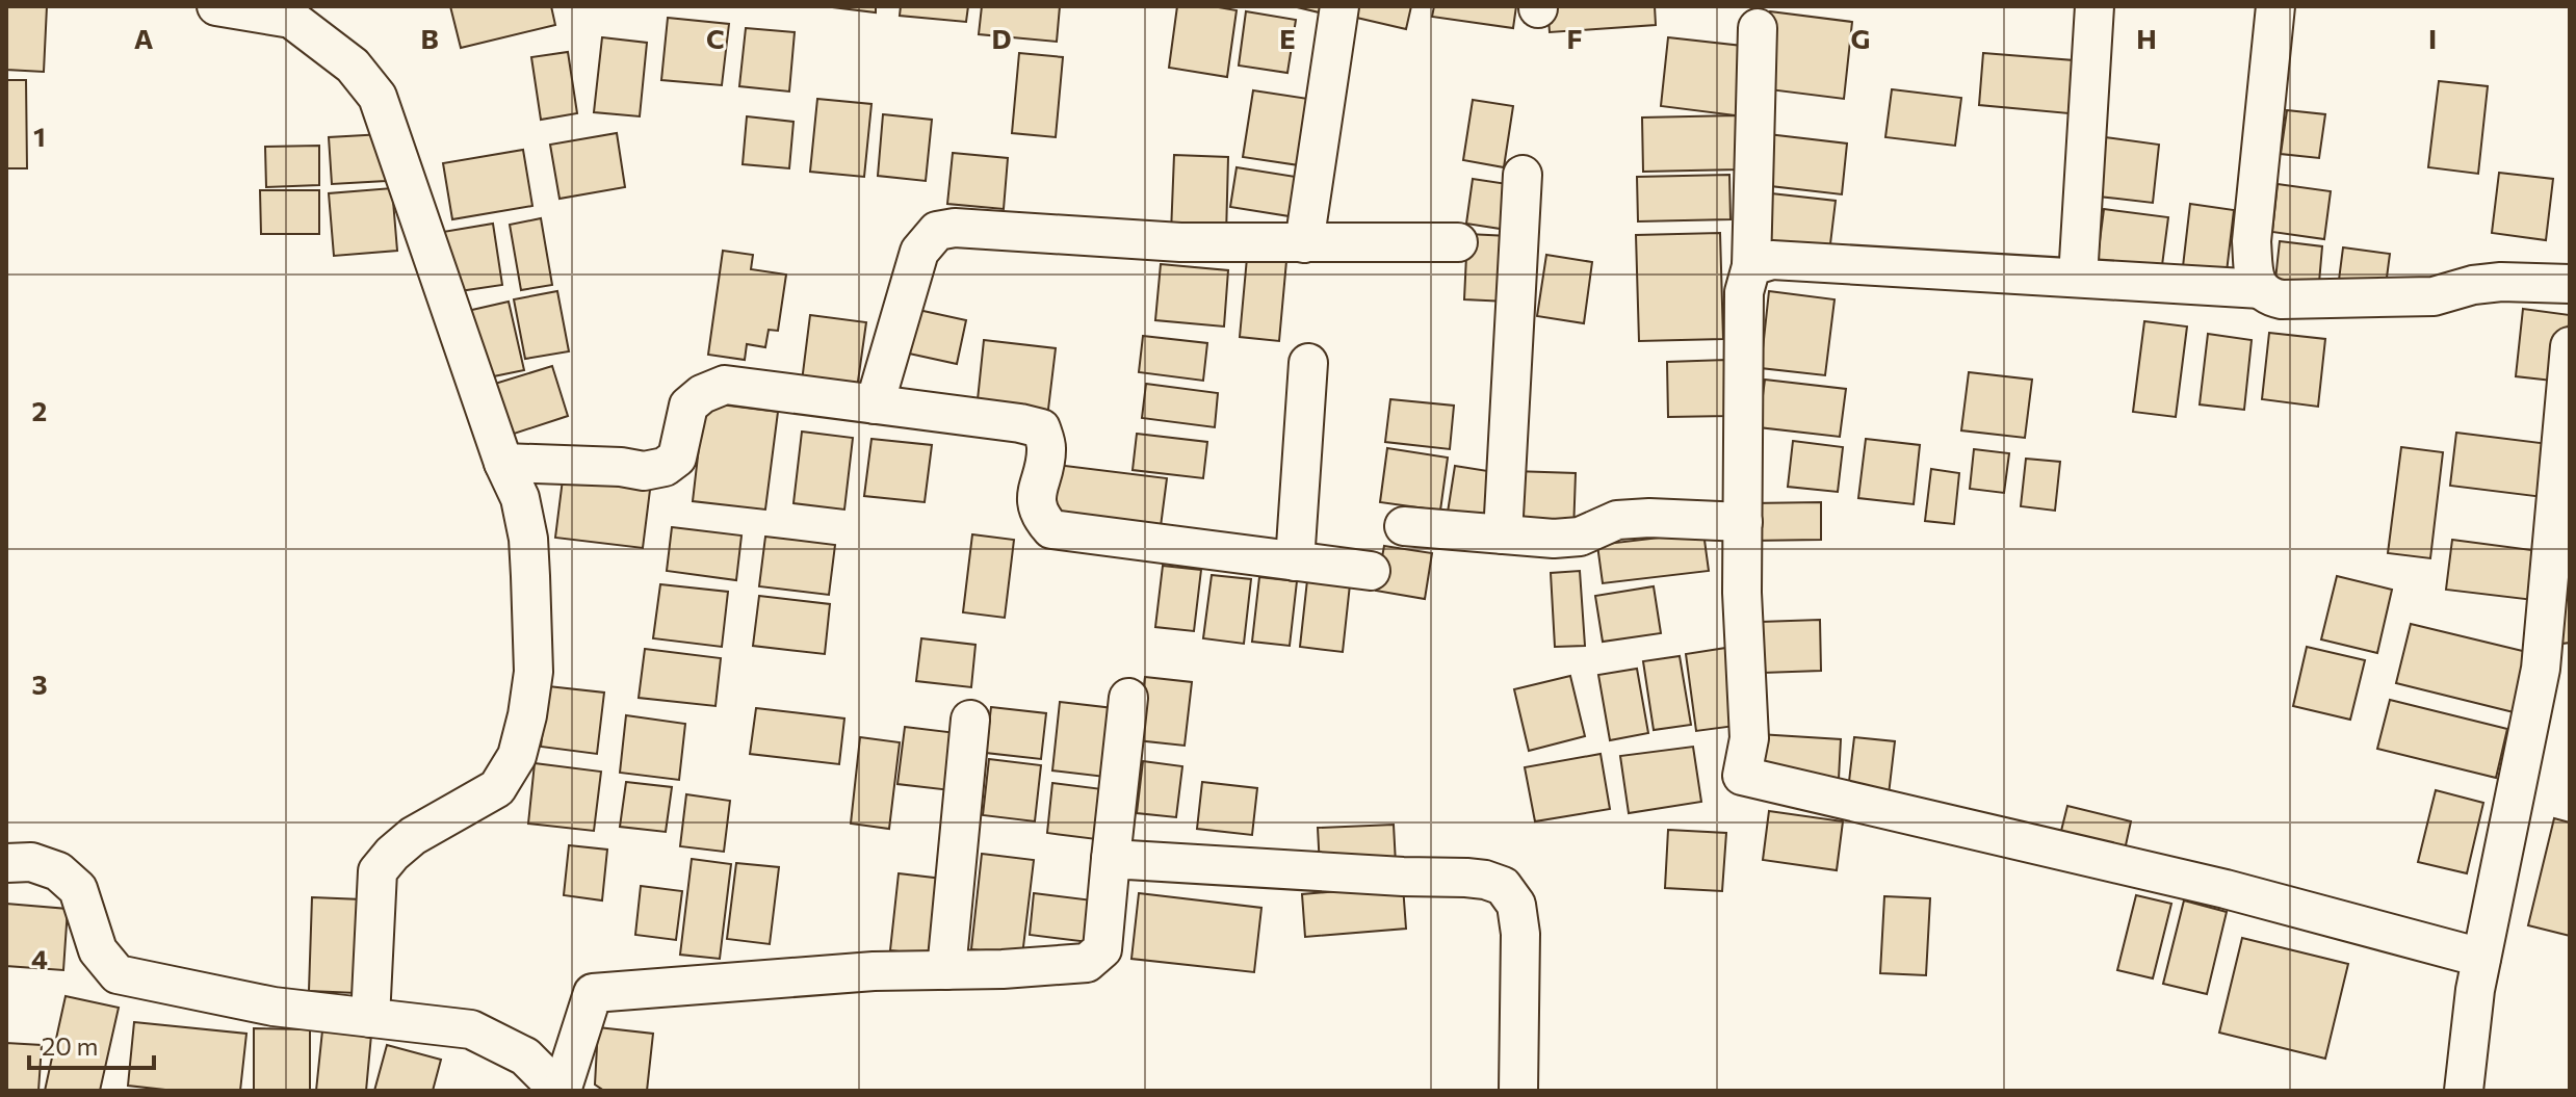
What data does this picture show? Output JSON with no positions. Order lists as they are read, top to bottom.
{
  "scale_bar": "20 m",
  "grid": {
    "columns": [
      "A",
      "B",
      "C",
      "D",
      "E",
      "F",
      "G",
      "H",
      "I"
    ],
    "rows": [
      "1",
      "2",
      "3",
      "4"
    ]
  }
}
